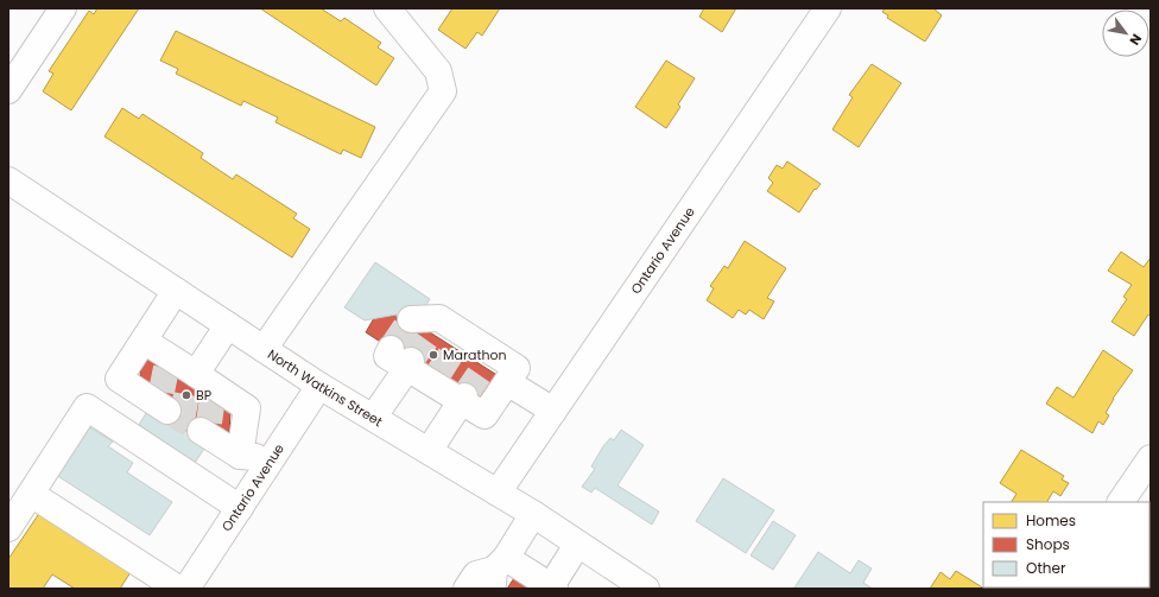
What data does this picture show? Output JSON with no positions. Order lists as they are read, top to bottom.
{
  "streets": {
    "street": ["Ontario Avenue", "North Watkins Street"]
  },
  "crossings": [
    ["Ontario Avenue", "North Watkins Street"]
  ],
  "places": ["Marathon", "BP"],
  "legend": ["Homes", "Shops", "Other"],
  "north": "bottom right"
}
